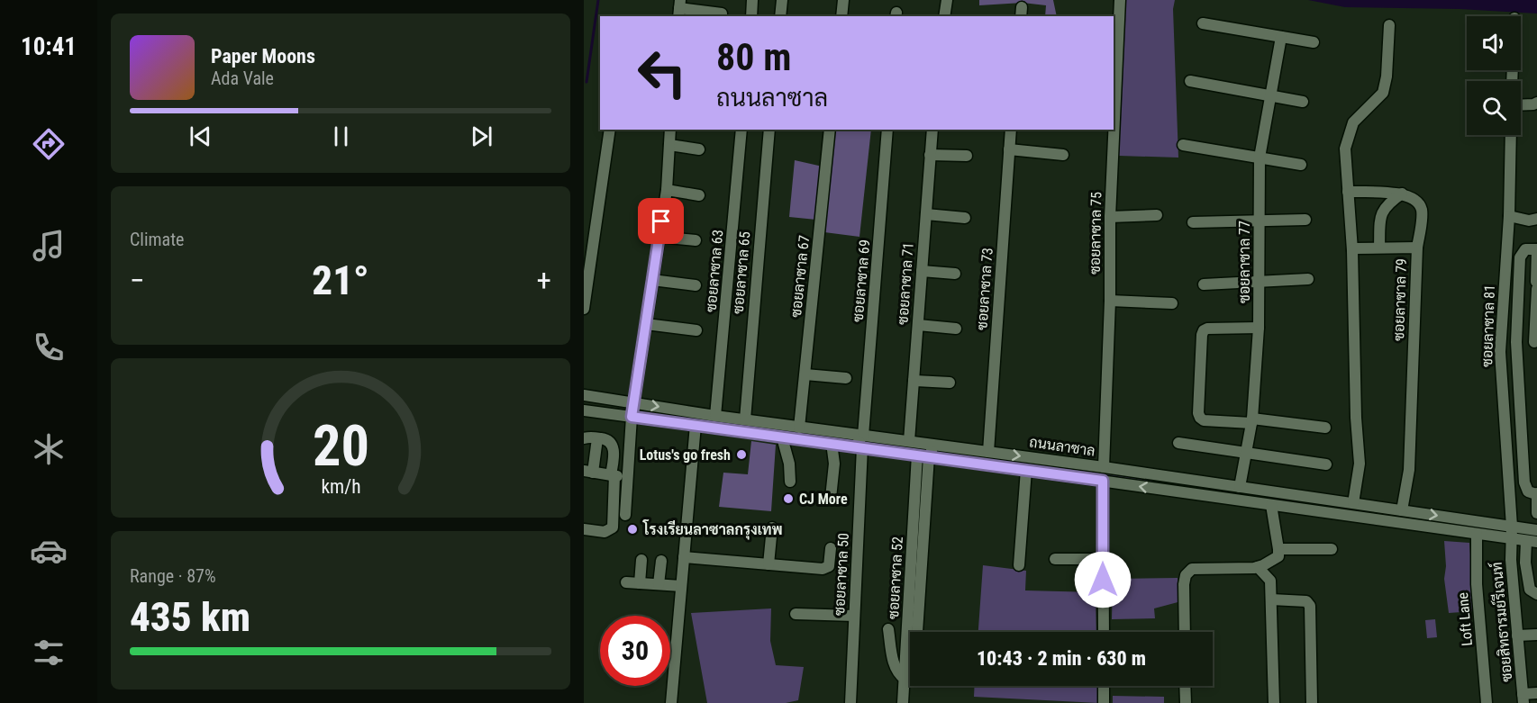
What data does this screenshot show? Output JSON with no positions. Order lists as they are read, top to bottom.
{
  "streets": {
    "street": [
      "ซอยลาซาล 75",
      "ซอยลาซาล 77",
      "ซอยลาซาล 63",
      "ซอยลาซาล 65",
      "ซอยลาซาล 67",
      "ซอยลาซาล 69",
      "ซอยลาซาล 71",
      "ซอยลาซาล 73",
      "ซอยลาซาล 79",
      "ซอยลาซาล 81",
      "ถนนลาซาล",
      "ซอยลาซาล 50",
      "ซอยลาซาล 52",
      "Loft Lane",
      "ซอยสิทธารมย์รีเจนท์"
    ]
  },
  "crossings": [
    ["ซอยลาซาล 75", "ถนนลาซาล"],
    ["ซอยลาซาล 77", "ถนนลาซาล"],
    ["ซอยลาซาล 63", "ถนนลาซาล"],
    ["ซอยลาซาล 65", "ถนนลาซาล"],
    ["ซอยลาซาล 67", "ถนนลาซาล"],
    ["ซอยลาซาล 69", "ถนนลาซาล"],
    ["ซอยลาซาล 69", "ซอยลาซาล 50"],
    ["ซอยลาซาล 71", "ถนนลาซาล"],
    ["ซอยลาซาล 73", "ถนนลาซาล"],
    ["ซอยลาซาล 79", "ถนนลาซาล"],
    ["ซอยลาซาล 81", "ถนนลาซาล"],
    ["ซอยลาซาล 81", "ซอยสิทธารมย์รีเจนท์"],
    ["ถนนลาซาล", "ซอยลาซาล 50"],
    ["ถนนลาซาล", "ซอยลาซาล 52"],
    ["ถนนลาซาล", "Loft Lane"],
    ["ถนนลาซาล", "ซอยสิทธารมย์รีเจนท์"]
  ],
  "places": ["Lotus's go fresh", "CJ More", "โรงเรียนลาซาลกรุงเทพ"],
  "page": {
    "tabs": "10:41",
    "turn": ["80 m", "ถนนลาซาล"],
    "song": ["Paper Moons", "Ada Vale"],
    "tile": [
      "Climate",
      ["Range · 87%", "435 km"]
    ],
    "heat": ["−", "21°", "+"],
    "limit": "30",
    "trip": "10:43 · 2 min · 630 m",
    "gauge": ["20", "km/h"]
  }
}
